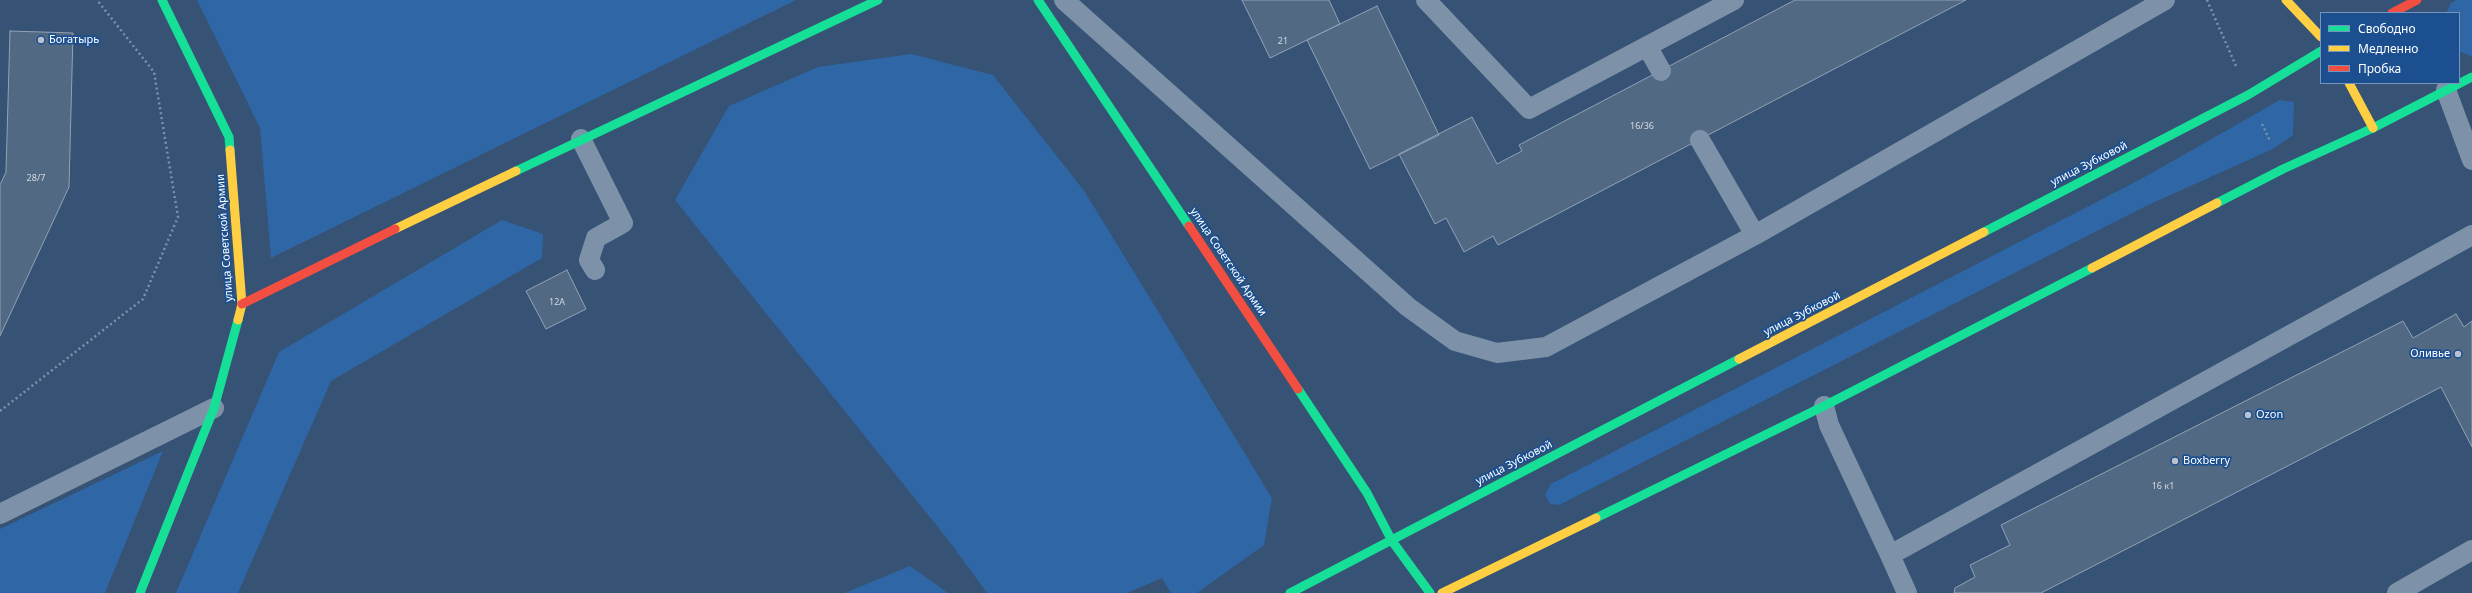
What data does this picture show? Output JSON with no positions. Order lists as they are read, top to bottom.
{
  "streets": {
    "main road": ["улица Зубковой", "улица Советской Армии"]
  },
  "crossings": [
    ["улица Зубковой", "улица Советской Армии"]
  ],
  "places": [
    "Богатырь",
    "Оливье",
    "Ozon",
    "Boxberry"
  ],
  "house_numbers": [
    "21",
    "16/36",
    "28/7",
    "12А",
    "16 к1"
  ],
  "legend": ["Свободно", "Медленно", "Пробка"]
}
